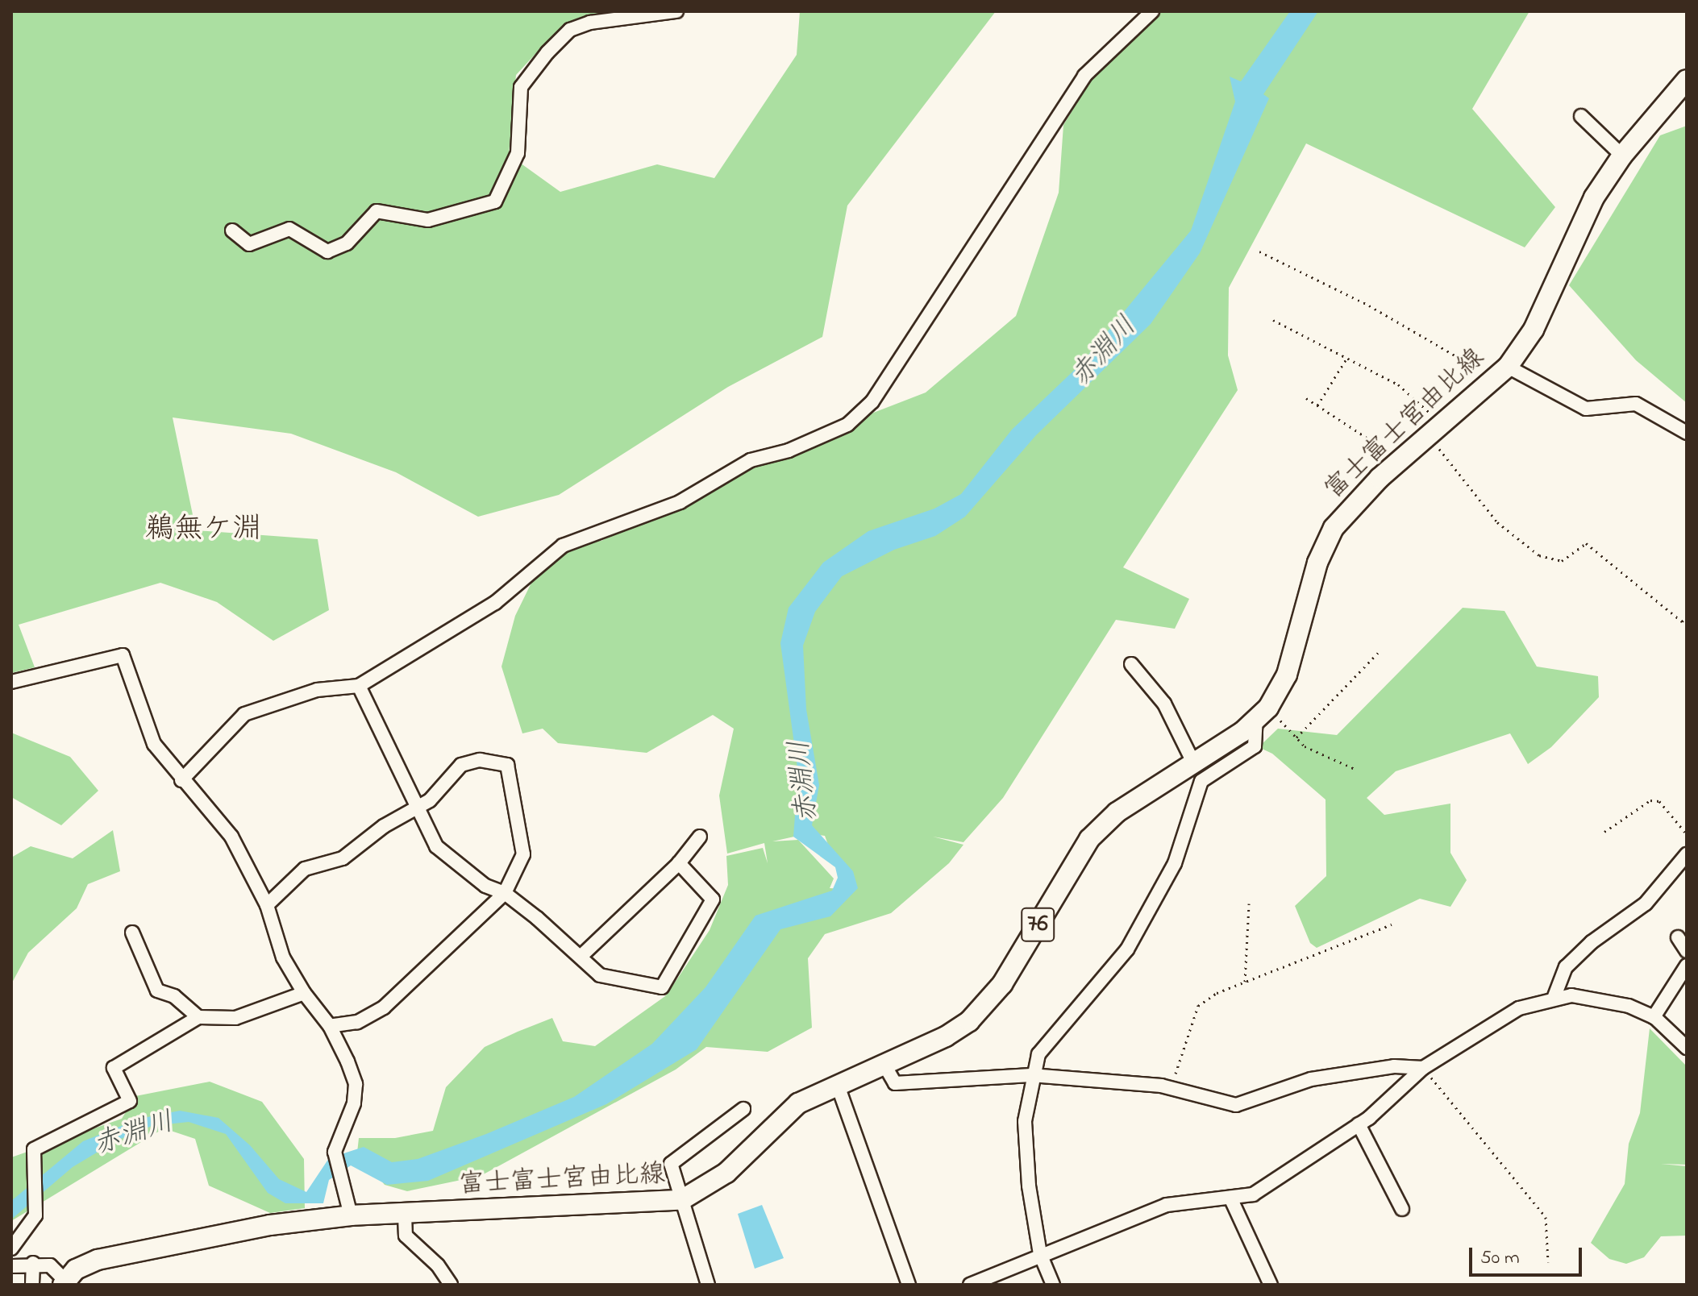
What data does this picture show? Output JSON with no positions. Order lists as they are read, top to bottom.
{
  "streets": {
    "main road": ["富士富士宮由比線", "76"]
  },
  "districts": ["鵜無ケ淵"],
  "water": ["赤淵川"],
  "scale_bar": "50 m"
}
